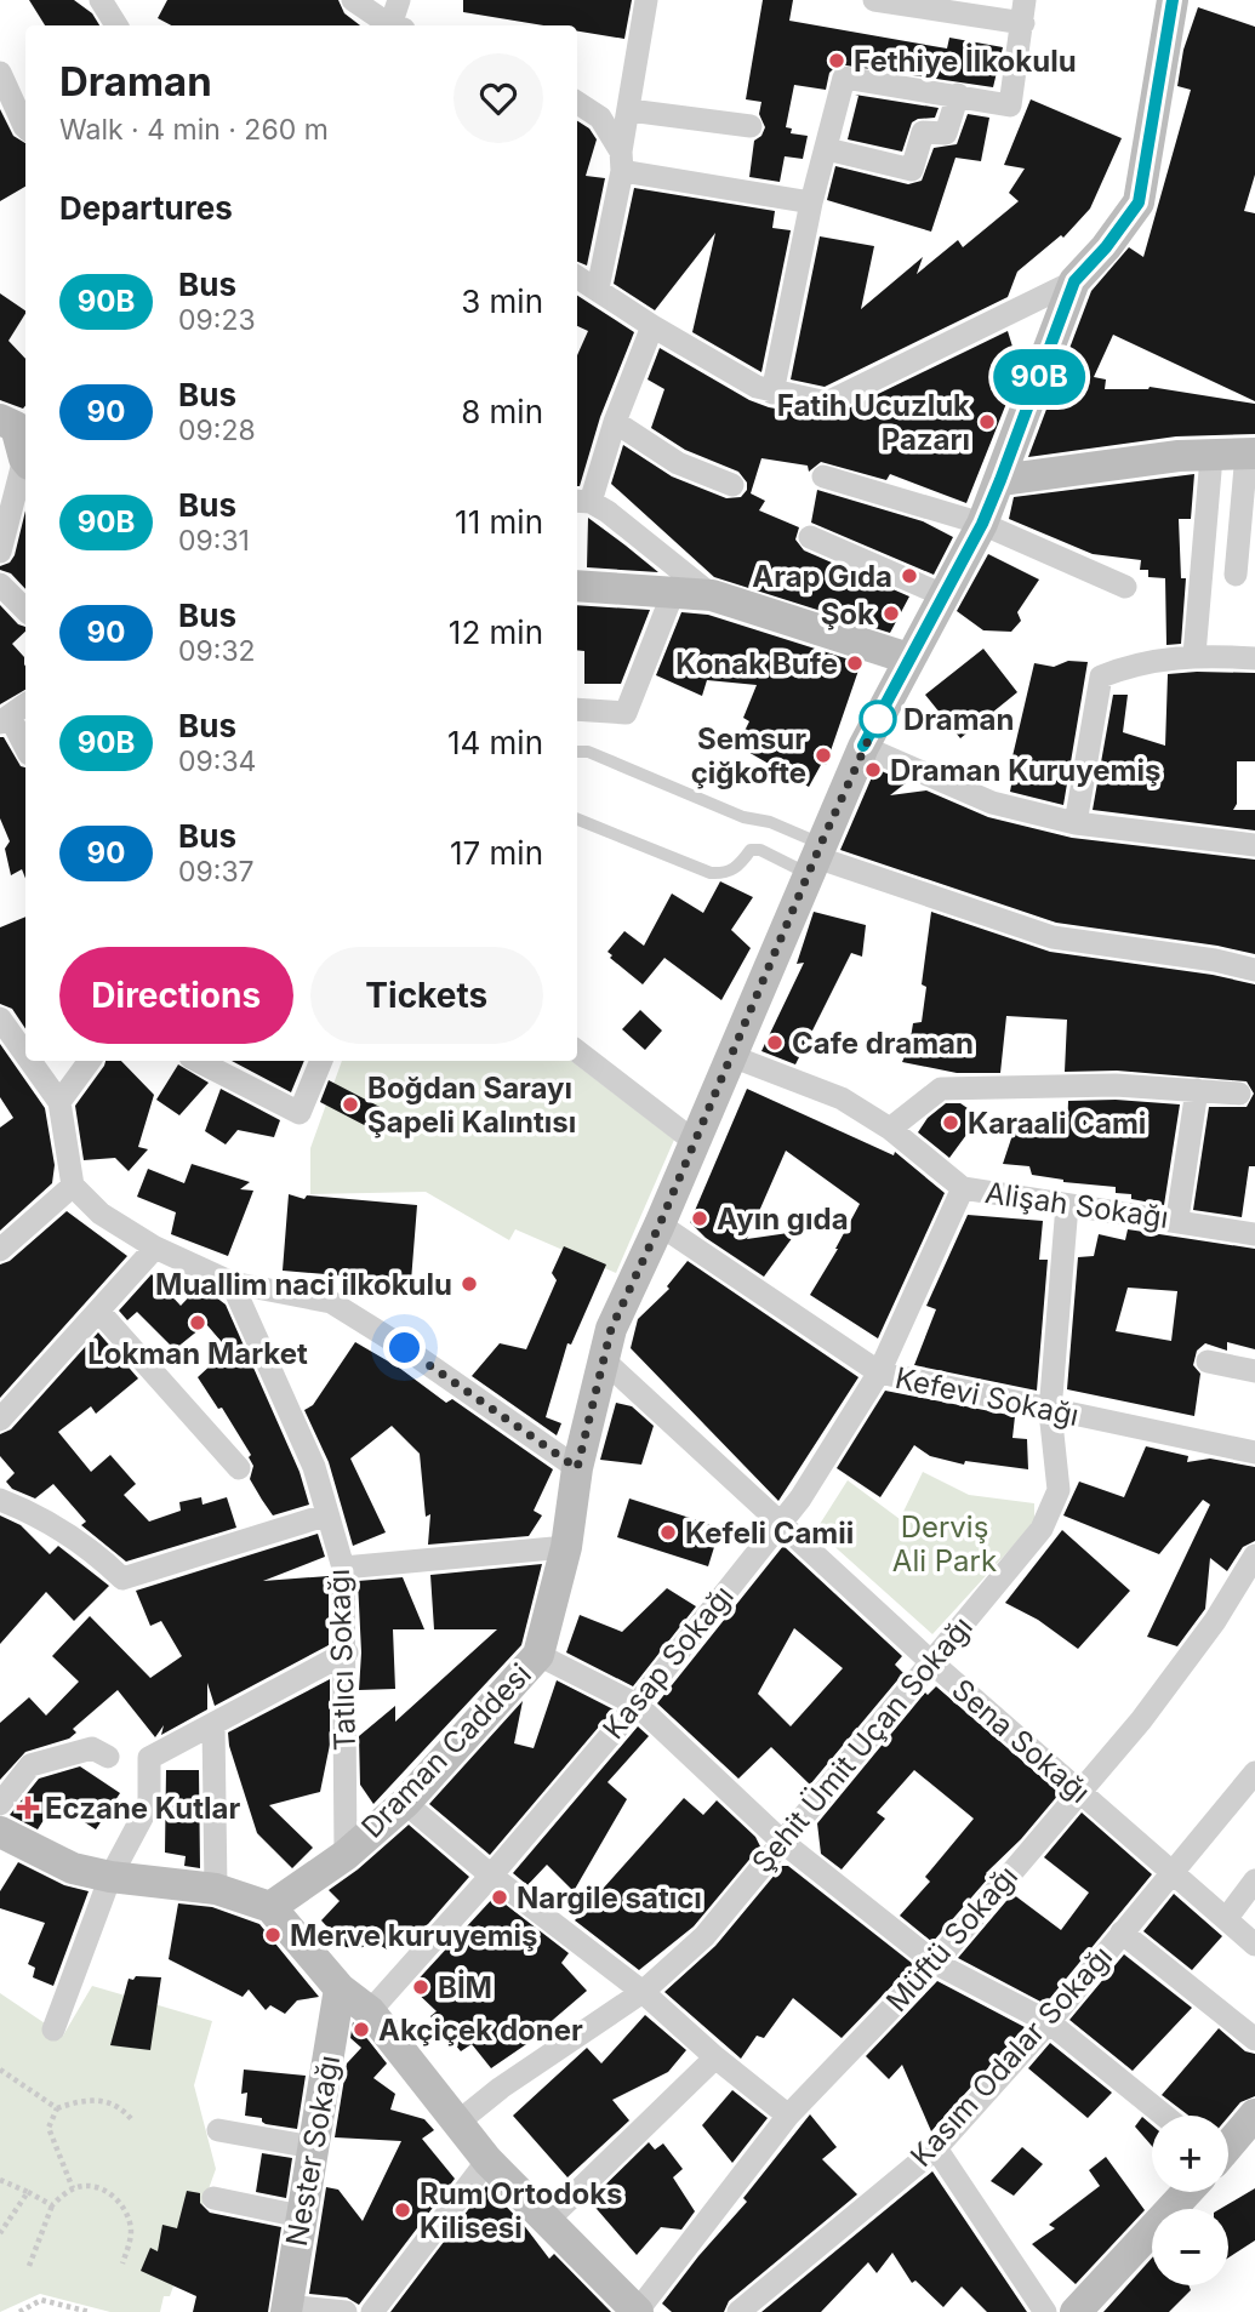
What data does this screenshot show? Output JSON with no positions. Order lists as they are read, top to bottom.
{
  "streets": {
    "street": [
      "Alişah Sokağı",
      "Kefevi Sokağı",
      "Tatlıcı Sokağı",
      "Kasap Sokağı",
      "Sena Sokağı",
      "Şehit Ümit Uçan Sokağı",
      "Draman Caddesi",
      "Müftü Sokağı",
      "Kasım Odalar Sokağı",
      "Nester Sokağı"
    ]
  },
  "crossings": [
    ["Alişah Sokağı", "Kasap Sokağı"],
    ["Alişah Sokağı", "Şehit Ümit Uçan Sokağı"],
    ["Alişah Sokağı", "Draman Caddesi"],
    ["Kefevi Sokağı", "Kasap Sokağı"],
    ["Kefevi Sokağı", "Şehit Ümit Uçan Sokağı"],
    ["Kefevi Sokağı", "Draman Caddesi"],
    ["Tatlıcı Sokağı", "Draman Caddesi"],
    ["Kasap Sokağı", "Sena Sokağı"],
    ["Sena Sokağı", "Şehit Ümit Uçan Sokağı"],
    ["Sena Sokağı", "Draman Caddesi"],
    ["Sena Sokağı", "Müftü Sokağı"],
    ["Sena Sokağı", "Kasım Odalar Sokağı"]
  ],
  "parks": ["Derviş Ali Park"],
  "places": {
    "other": [
      "Fethiye İlkokulu",
      "Fatih Ucuzluk Pazarı",
      "Arap Gıda",
      "Şok",
      "Konak Bufe",
      "Draman",
      "Semsur çiğkofte",
      "Draman Kuruyemiş",
      "Cafe draman",
      "Boğdan Sarayı Şapeli Kalıntısı",
      "Karaali Cami",
      "Ayın gıda",
      "Muallim naci ilkokulu",
      "Lokman Market",
      "Kefeli Camii",
      "Nargile satıcı",
      "Merve kuruyemiş",
      "BİM",
      "Akçiçek doner",
      "Rum Ortodoks Kilisesi"
    ],
    "health": ["Eczane Kutlar"]
  },
  "lines": ["bus line 90B"],
  "page": {
    "on_map": "90B",
    "heading": [
      ["Draman", "Walk · 4 min · 260 m"],
      "Departures"
    ],
    "list": [
      {
        "mark": "90B",
        "name": "Bus",
        "note": "09:23",
        "value": "3 min"
      },
      {
        "mark": "90",
        "name": "Bus",
        "note": "09:28",
        "value": "8 min"
      },
      {
        "mark": "90B",
        "name": "Bus",
        "note": "09:31",
        "value": "11 min"
      },
      {
        "mark": "90",
        "name": "Bus",
        "note": "09:32",
        "value": "12 min"
      },
      {
        "mark": "90B",
        "name": "Bus",
        "note": "09:34",
        "value": "14 min"
      },
      {
        "mark": "90",
        "name": "Bus",
        "note": "09:37",
        "value": "17 min"
      }
    ],
    "buttons": ["Directions", "Tickets"],
    "map_buttons": ["+", "−"]
  }
}
